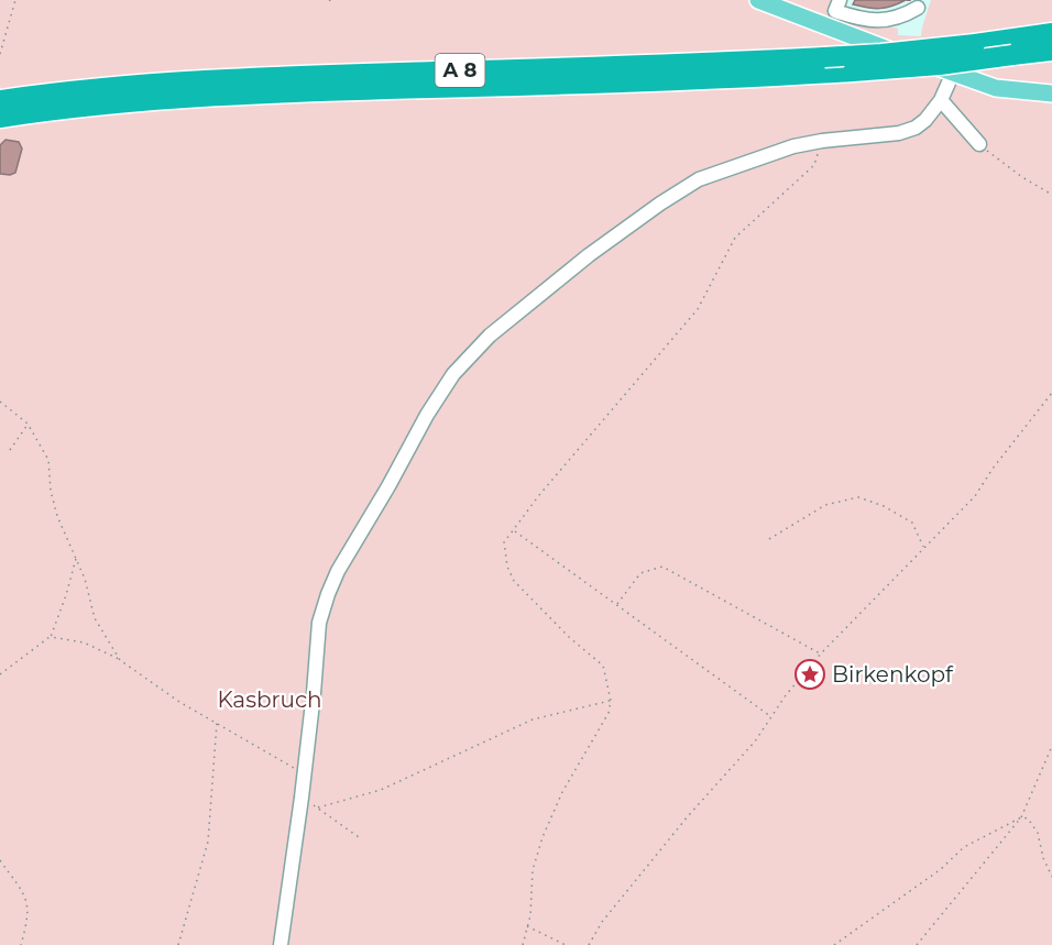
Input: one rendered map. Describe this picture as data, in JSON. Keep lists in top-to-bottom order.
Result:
{
  "streets": {
    "highway": ["A 8"]
  },
  "parks": ["Kasbruch"],
  "places": {
    "place": ["Birkenkopf"]
  }
}
